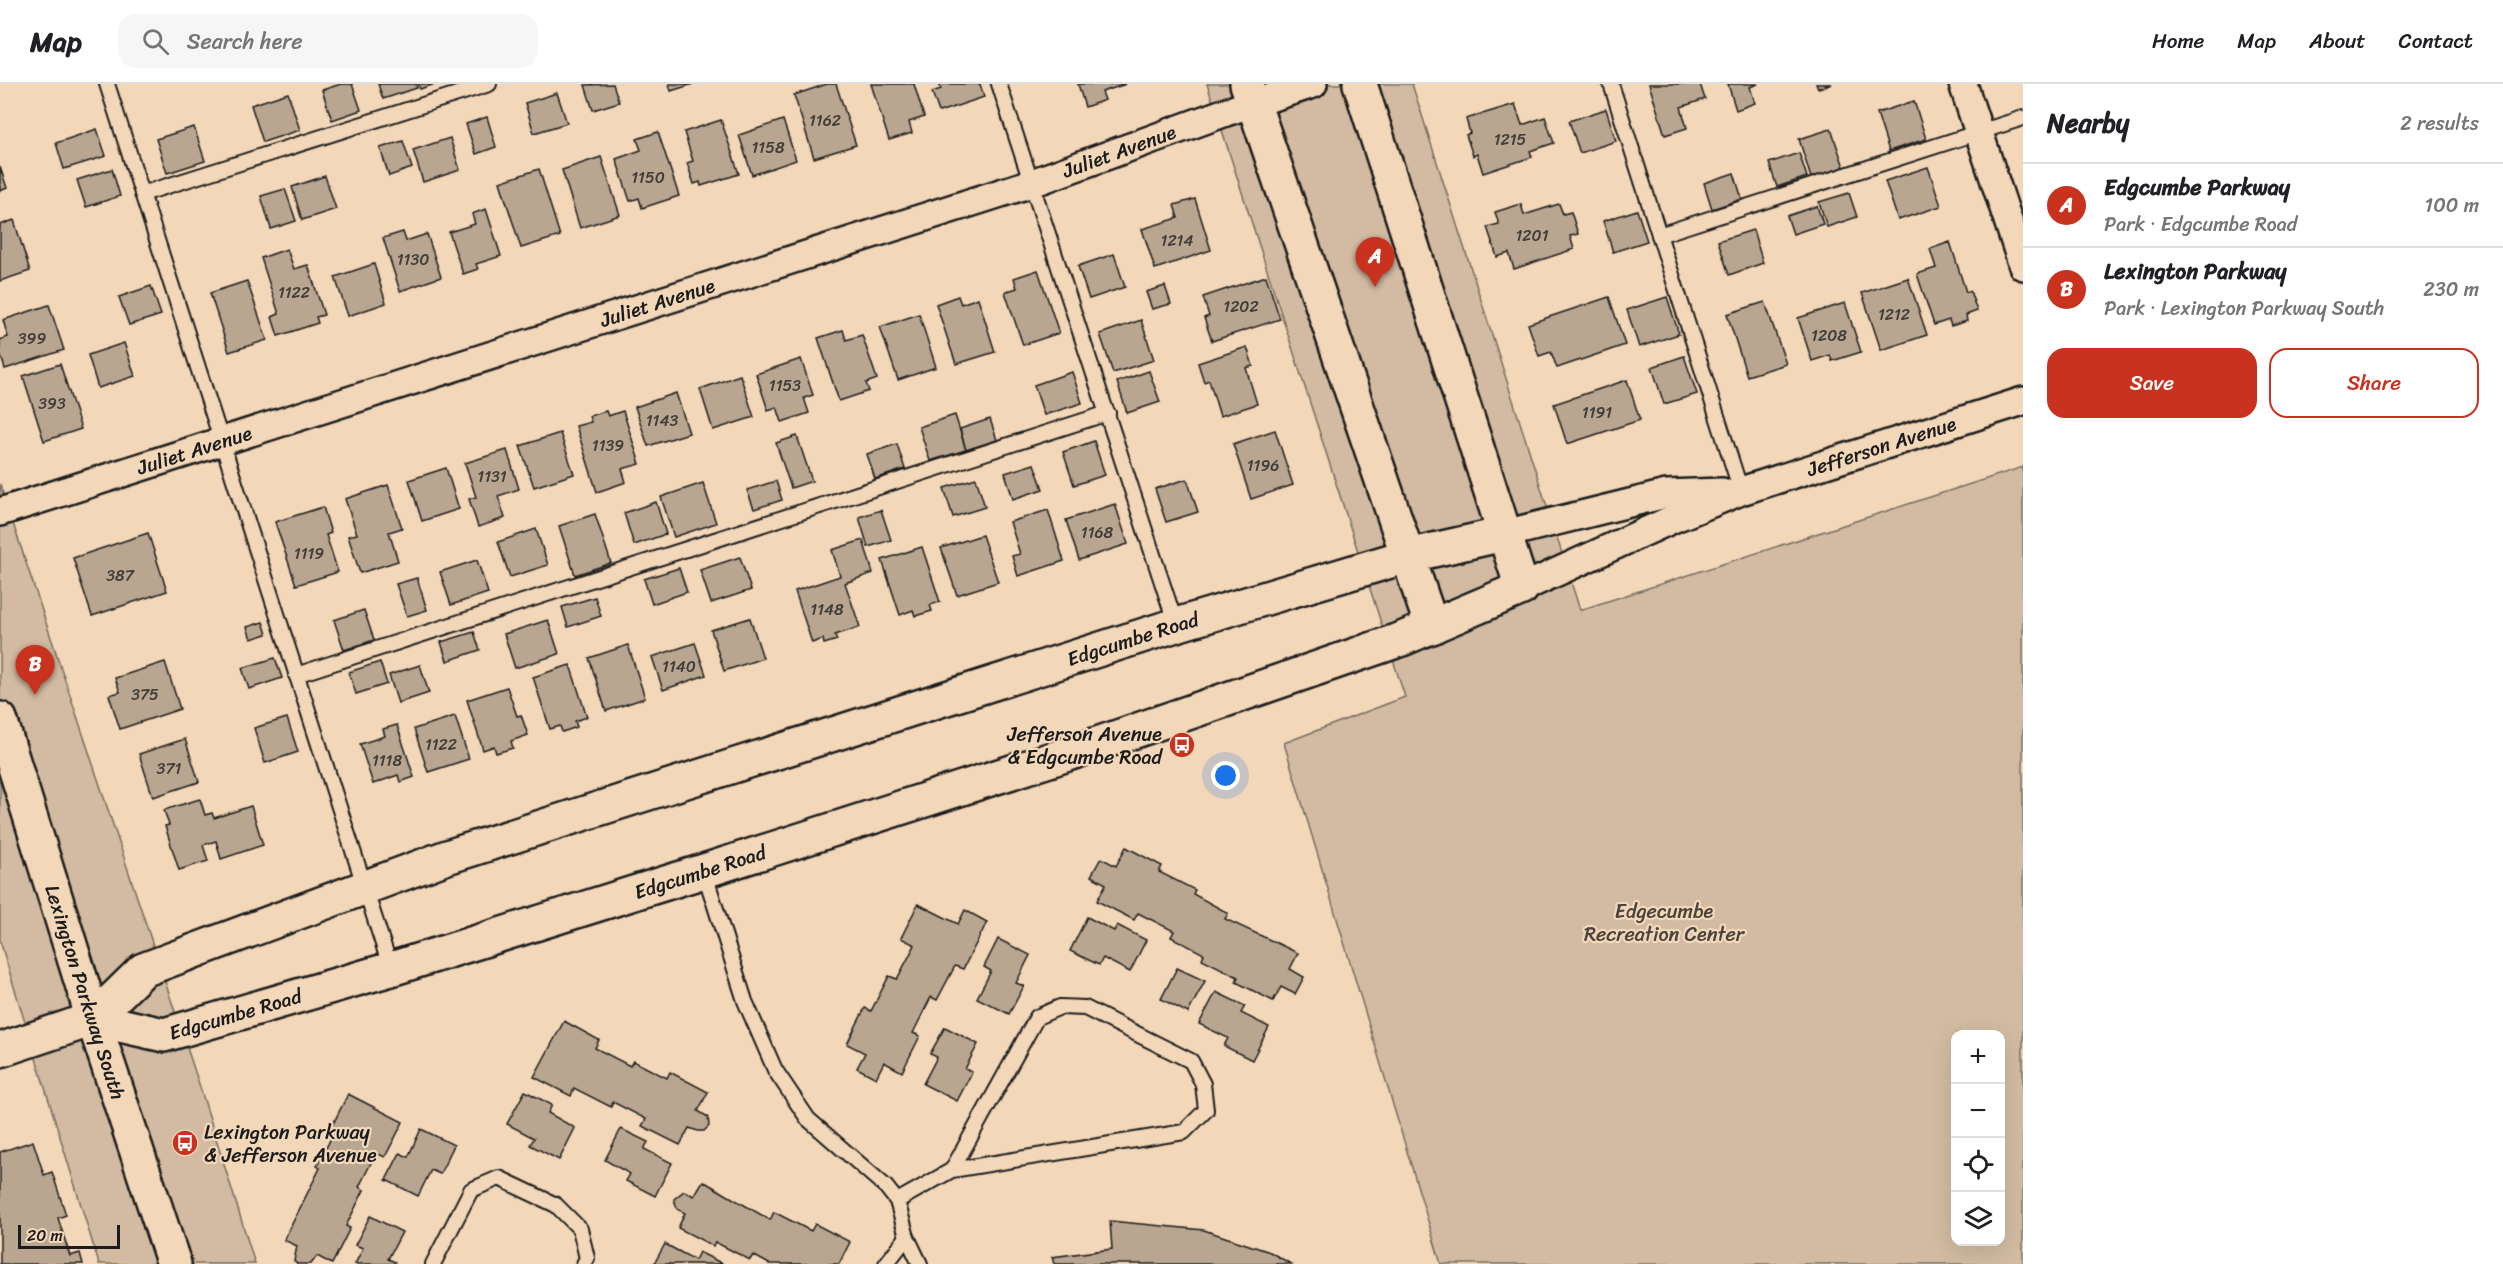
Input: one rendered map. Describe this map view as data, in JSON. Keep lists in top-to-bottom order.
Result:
{
  "streets": {
    "street": [
      "Juliet Avenue",
      "Jefferson Avenue",
      "Edgcumbe Road",
      "Lexington Parkway South"
    ]
  },
  "crossings": [
    ["Jefferson Avenue", "Edgcumbe Road"],
    ["Edgcumbe Road", "Lexington Parkway South"]
  ],
  "parks": ["Edgecumbe Recreation Center"],
  "places": {
    "bus stop": ["Jefferson Avenue & Edgcumbe Road", "Lexington Parkway & Jefferson Avenue"]
  },
  "house_numbers": [
    "1162",
    "1215",
    "1158",
    "1150",
    "1201",
    "1214",
    "1130",
    "1122",
    "1202",
    "1212",
    "1208",
    "399",
    "1153",
    "393",
    "1191",
    "1143",
    "1139",
    "1196",
    "1131",
    "1168",
    "1119",
    "387",
    "1148",
    "1140",
    "375",
    "1122",
    "1118",
    "371"
  ],
  "scale_bar": "20 m",
  "page": {
    "header": "Map",
    "search": "Search here",
    "nav": [
      "Home",
      "Map",
      "About",
      "Contact"
    ],
    "heading": ["Nearby", "2 results"],
    "list": [
      {
        "mark": "A",
        "name": "Edgcumbe Parkway",
        "note": "Park · Edgcumbe Road",
        "value": "100 m"
      },
      {
        "mark": "B",
        "name": "Lexington Parkway",
        "note": "Park · Lexington Parkway South",
        "value": "230 m"
      }
    ],
    "pins": ["A", "B"],
    "buttons": ["Save", "Share"],
    "map_buttons": ["+", "−"],
    "scale": "20 m"
  }
}
